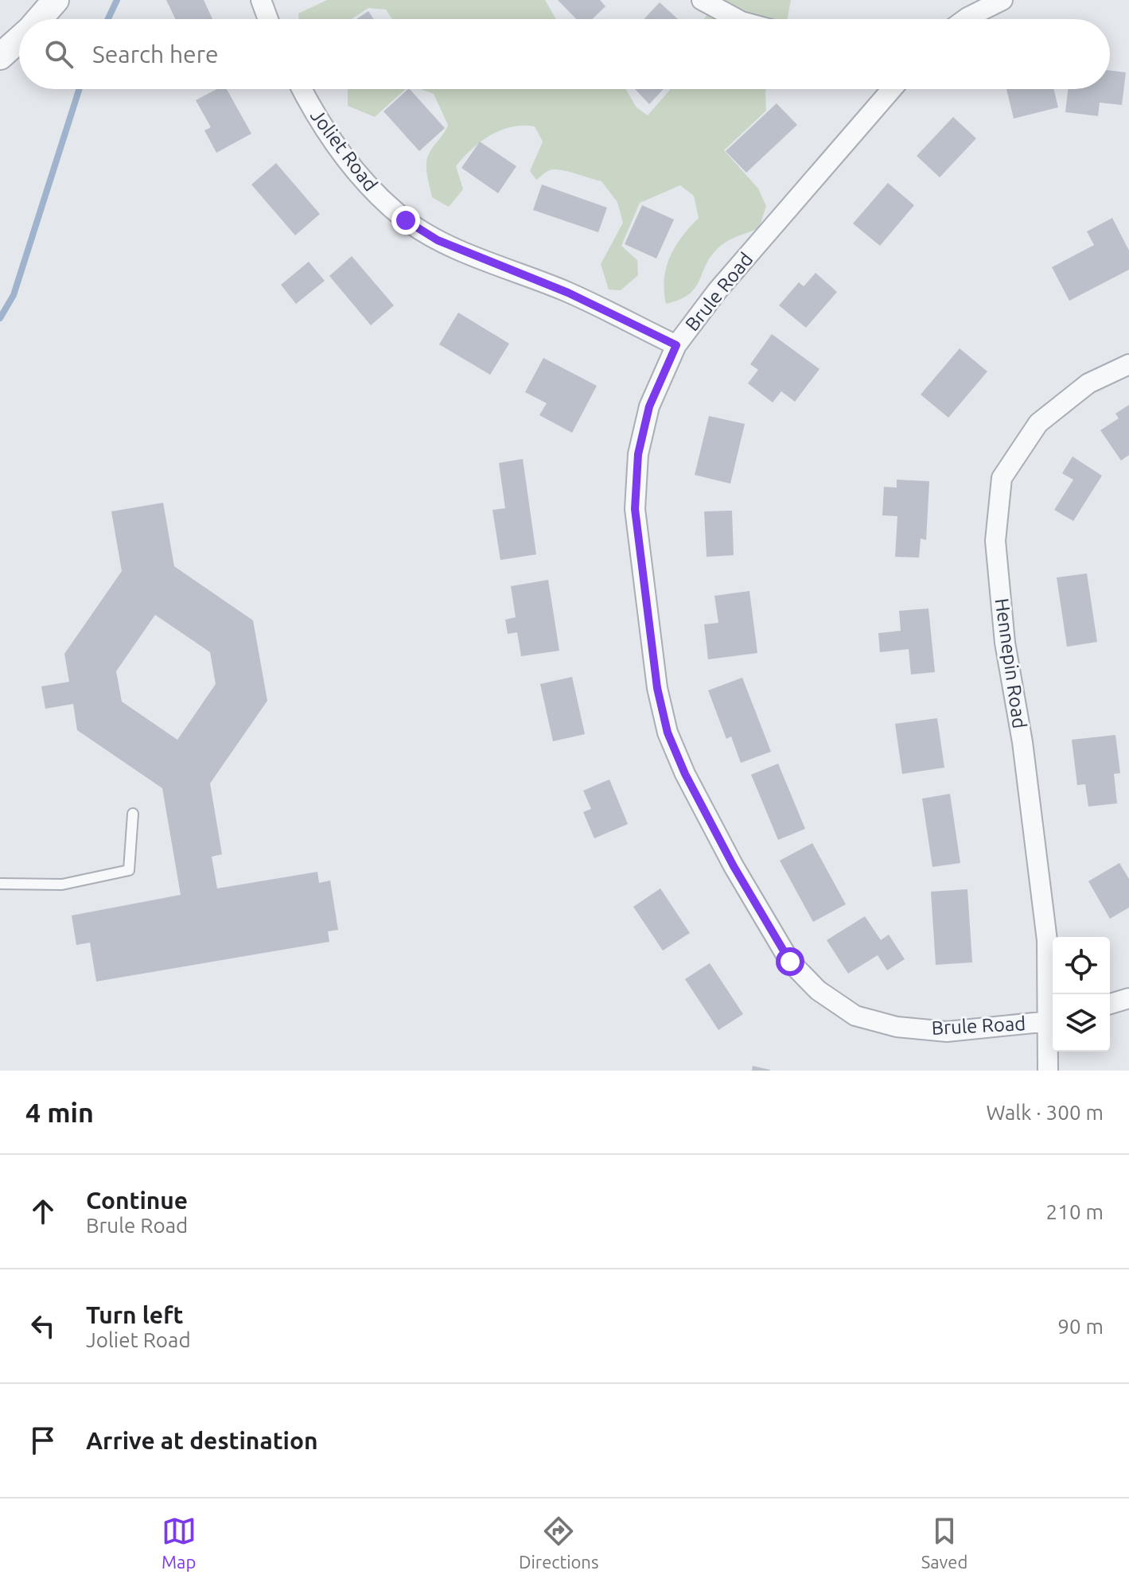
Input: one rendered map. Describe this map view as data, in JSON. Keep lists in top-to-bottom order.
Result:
{
  "streets": {
    "street": ["Joliet Road", "Brule Road", "Hennepin Road"]
  },
  "crossings": [
    ["Joliet Road", "Brule Road"]
  ],
  "page": {
    "search": "Search here",
    "heading": ["4 min", "Walk · 300 m"],
    "list": [
      ["Continue", "Brule Road", "210 m"],
      ["Turn left", "Joliet Road", "90 m"],
      "Arrive at destination"
    ],
    "nav": ["Map", "Directions", "Saved"]
  }
}
